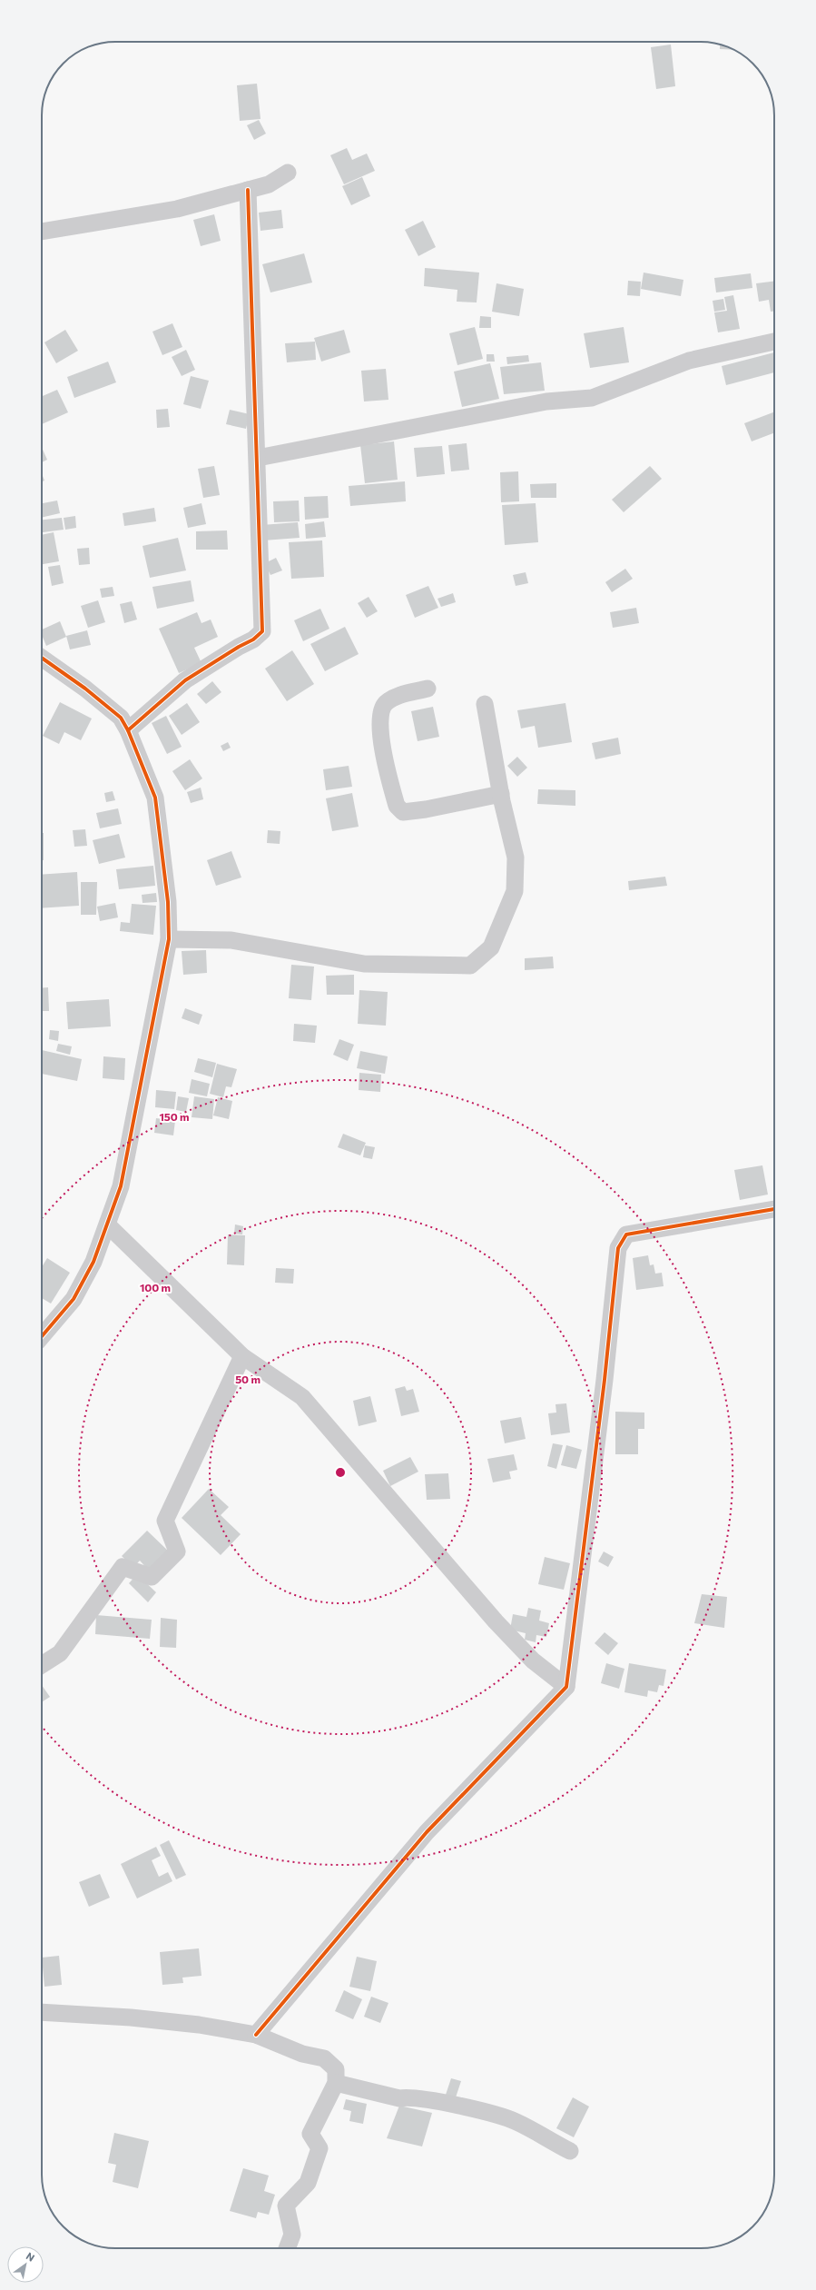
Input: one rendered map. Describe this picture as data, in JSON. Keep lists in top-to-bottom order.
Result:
{
  "north": "top right",
  "rings": ["150 m", "100 m", "50 m"]
}
